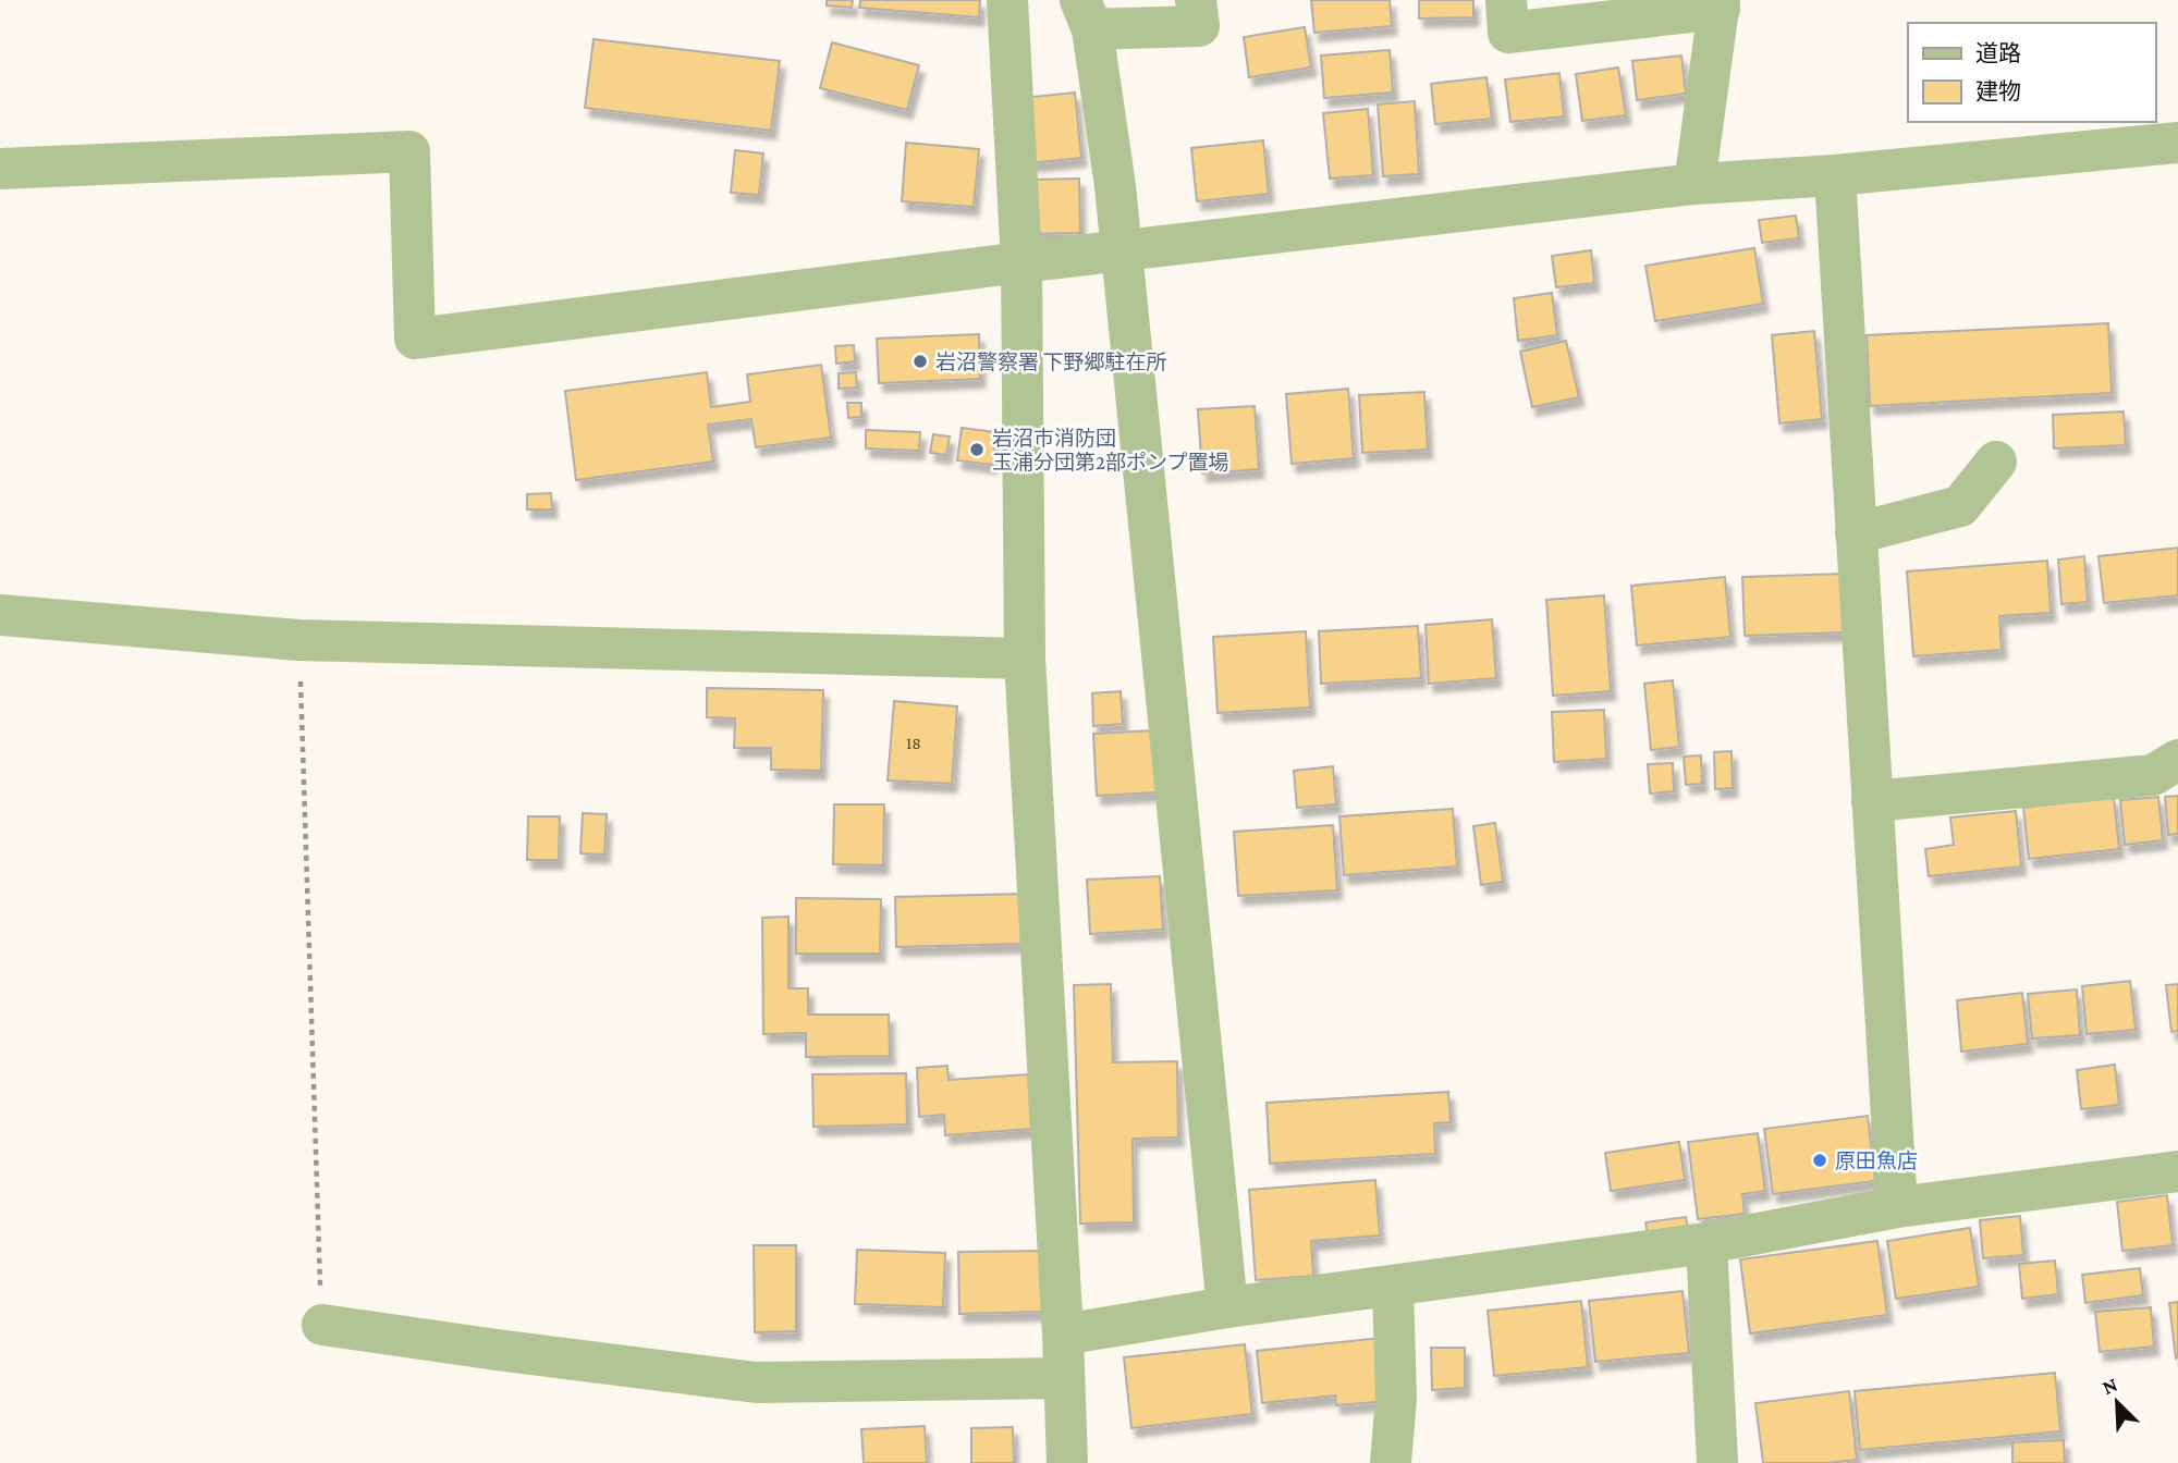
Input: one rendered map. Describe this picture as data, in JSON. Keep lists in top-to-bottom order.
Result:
{
  "places": ["岩沼警察署 下野郷駐在所", "岩沼市消防団 玉浦分団第2部ポンプ置場", "原田魚店"],
  "house_numbers": ["18"],
  "legend": ["道路", "建物"],
  "north": "top left"
}
